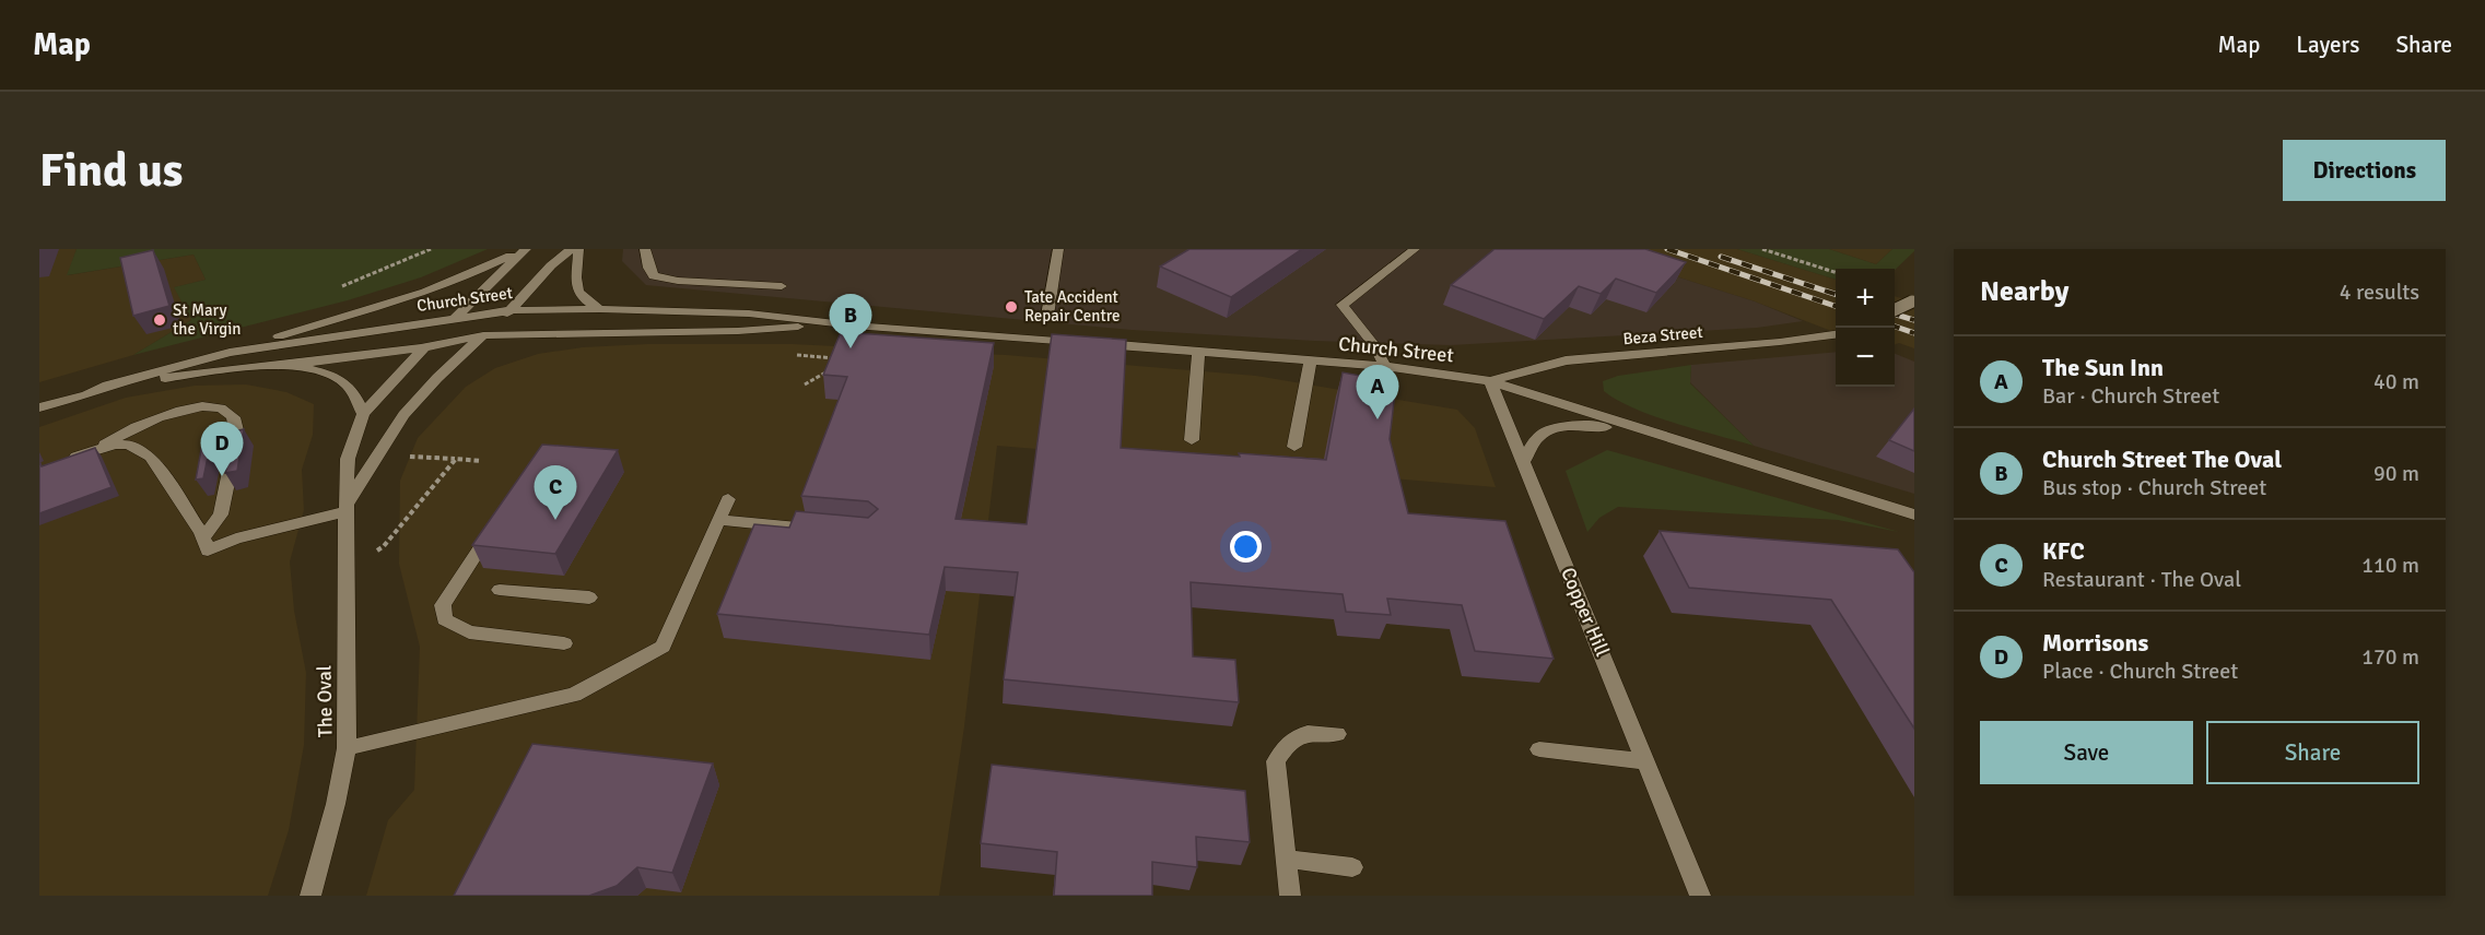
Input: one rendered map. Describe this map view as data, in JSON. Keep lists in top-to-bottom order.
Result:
{
  "streets": {
    "street": [
      "Church Street",
      "Beza Street",
      "Copper Hill",
      "The Oval"
    ]
  },
  "crossings": [
    ["Church Street", "Beza Street"],
    ["Church Street", "Copper Hill"],
    ["Church Street", "The Oval"],
    ["Beza Street", "Copper Hill"]
  ],
  "places": ["Tate Accident Repair Centre", "St Mary the Virgin"],
  "page": {
    "header": "Map",
    "nav": ["Map", "Layers", "Share"],
    "buttons": [
      "Directions",
      ["Save", "Share"]
    ],
    "title": "Find us",
    "heading": ["Nearby", "4 results"],
    "map_buttons": ["+", "−"],
    "pins": [
      "B",
      "A",
      "D",
      "C"
    ],
    "list": [
      {
        "mark": "A",
        "name": "The Sun Inn",
        "note": "Bar · Church Street",
        "value": "40 m"
      },
      {
        "mark": "B",
        "name": "Church Street The Oval",
        "note": "Bus stop · Church Street",
        "value": "90 m"
      },
      {
        "mark": "C",
        "name": "KFC",
        "note": "Restaurant · The Oval",
        "value": "110 m"
      },
      {
        "mark": "D",
        "name": "Morrisons",
        "note": "Place · Church Street",
        "value": "170 m"
      }
    ]
  }
}
